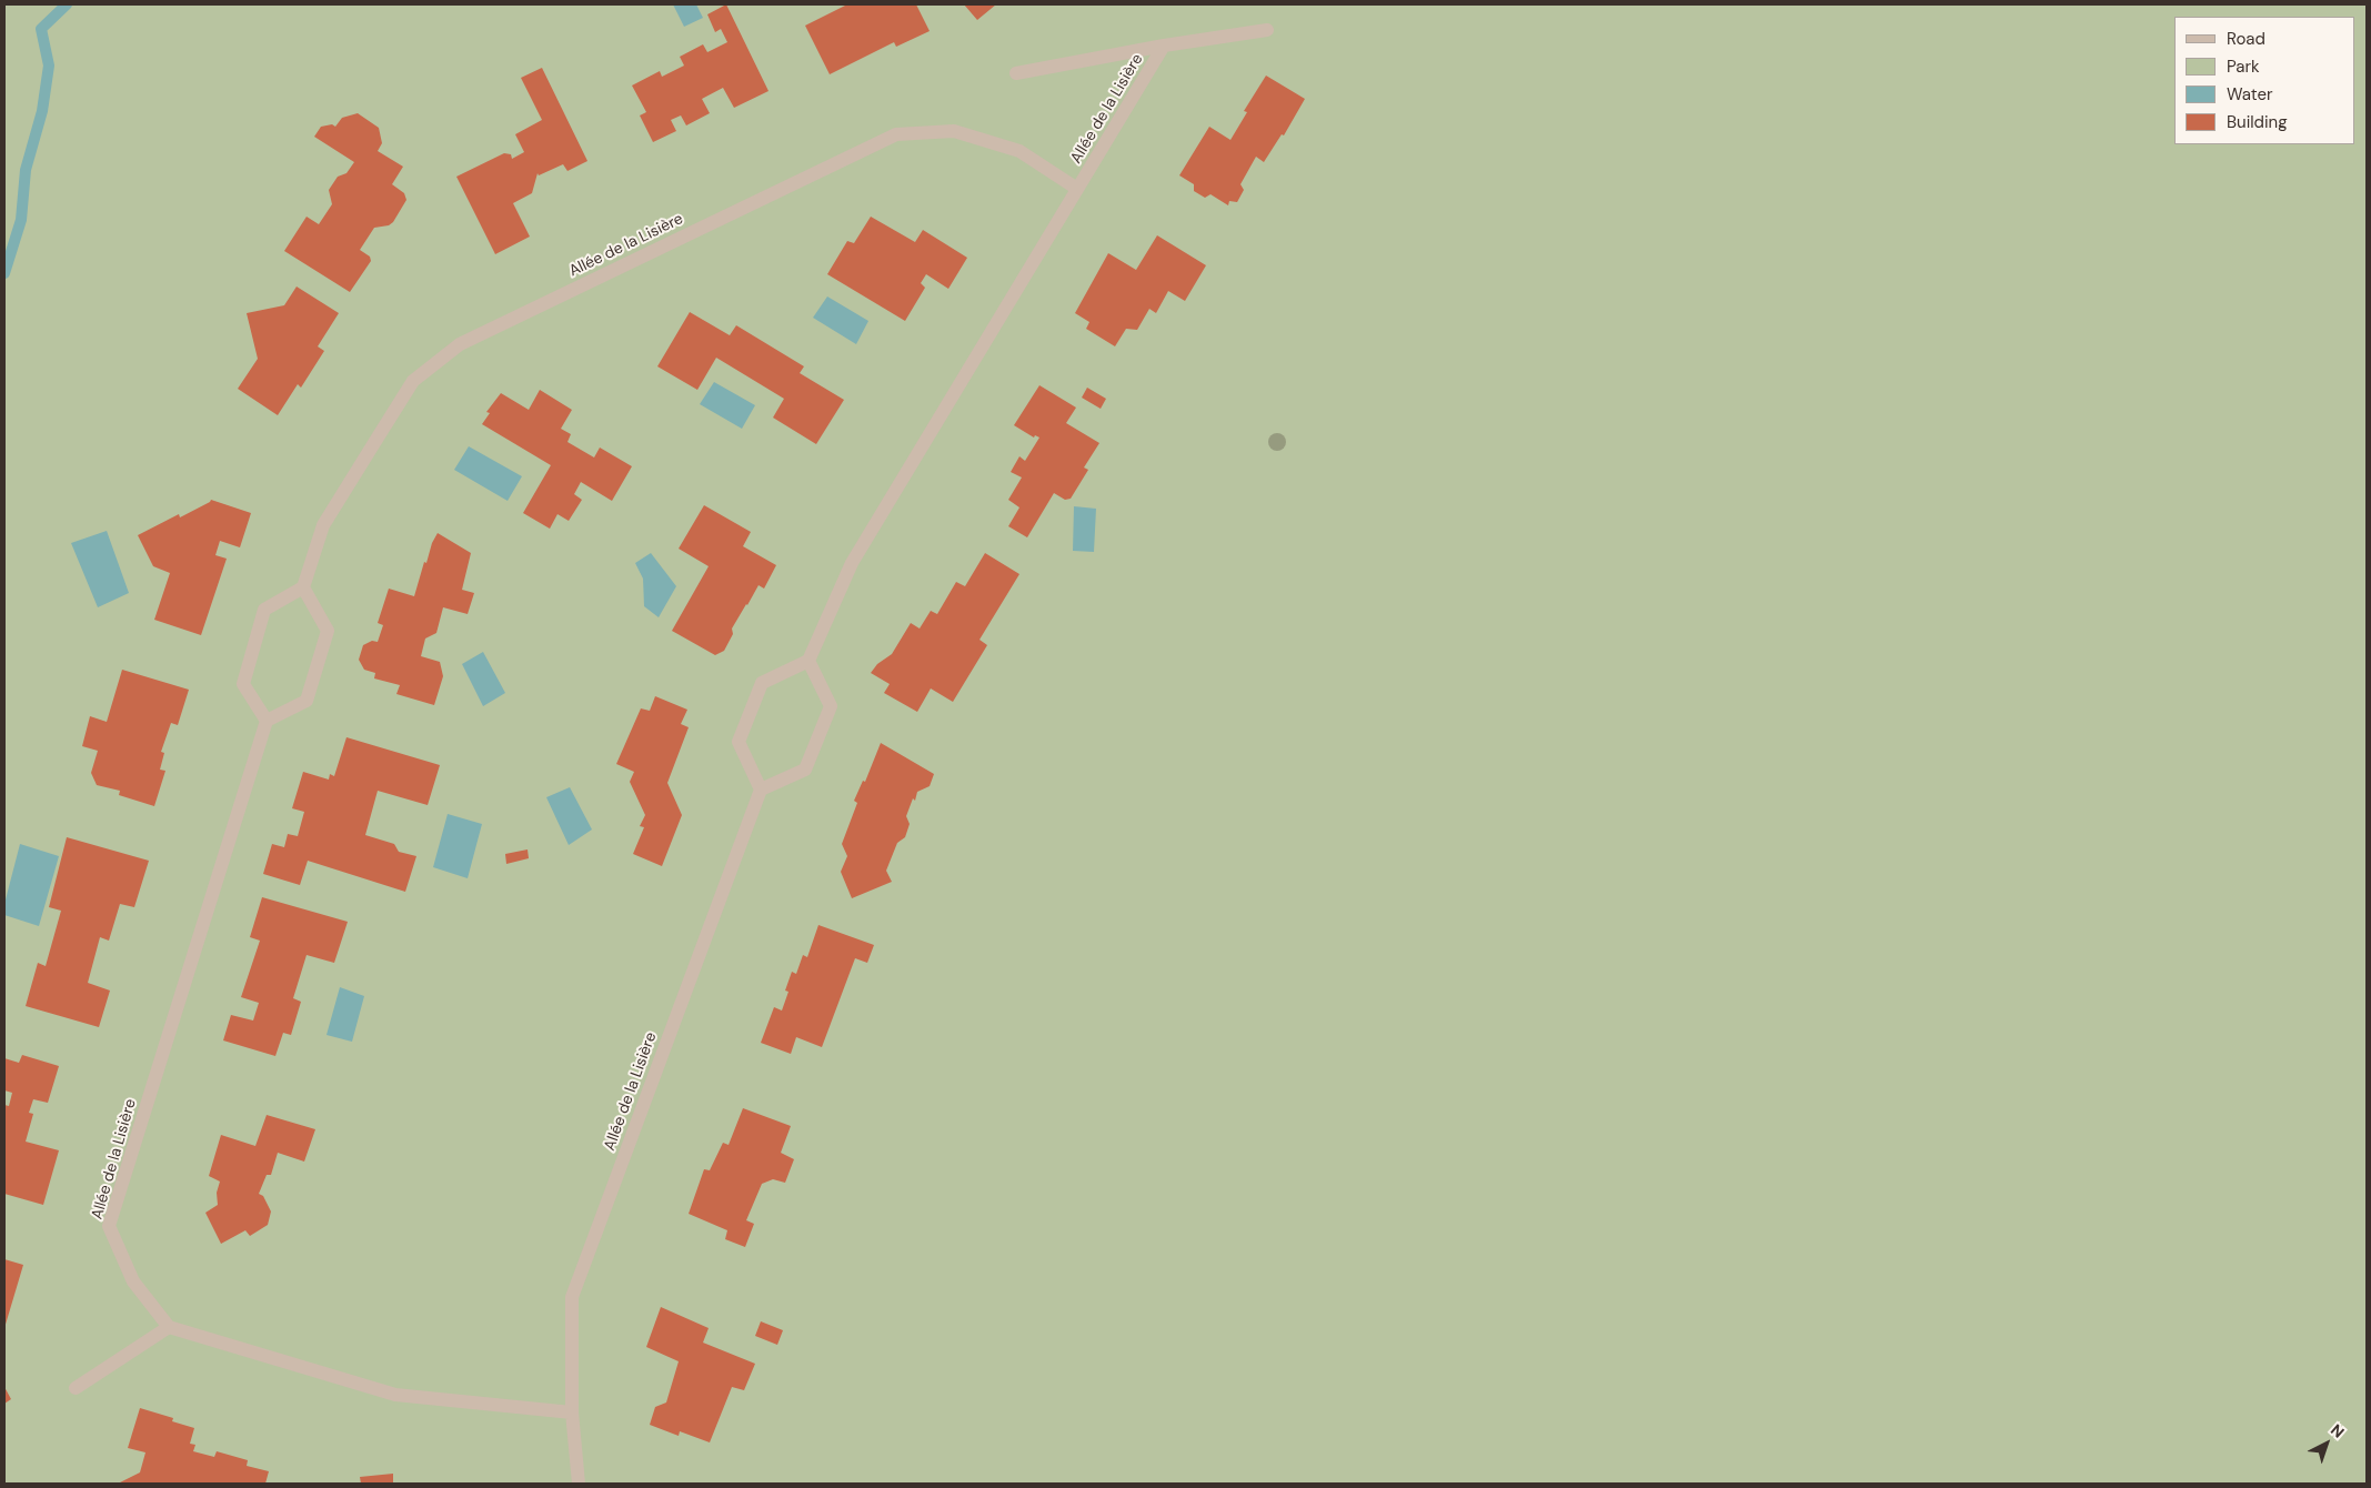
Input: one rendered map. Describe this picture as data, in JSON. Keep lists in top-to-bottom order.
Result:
{
  "streets": {
    "street": ["Allée de la Lisière"]
  },
  "legend": [
    "Road",
    "Park",
    "Water",
    "Building"
  ],
  "north": "top right"
}
